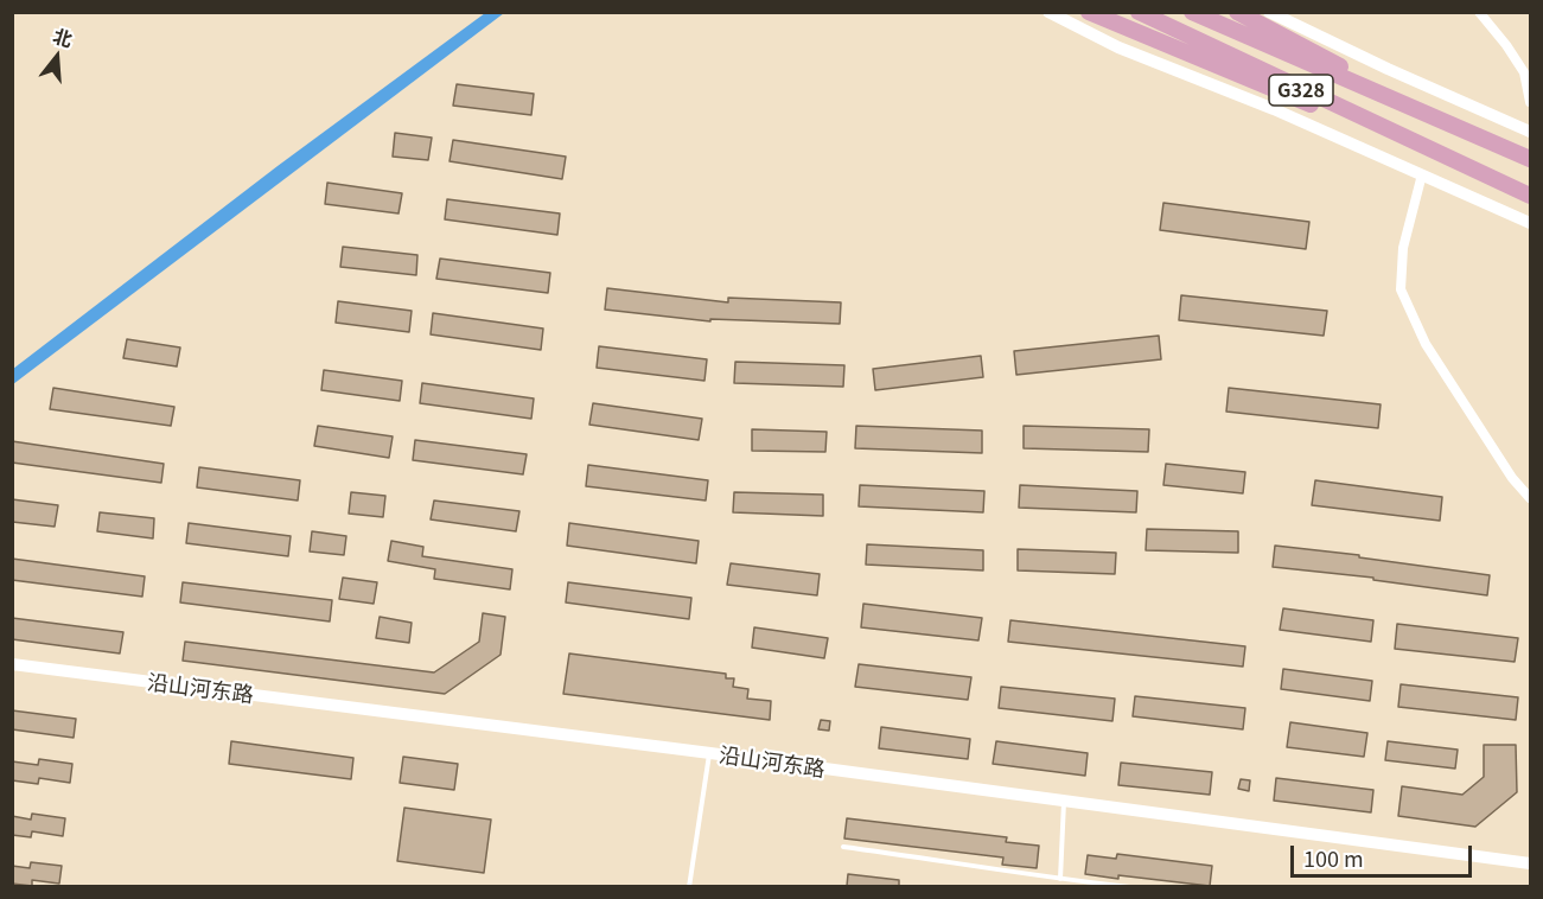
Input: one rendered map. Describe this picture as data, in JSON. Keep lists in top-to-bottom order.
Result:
{
  "streets": {
    "highway": ["G328"],
    "street": ["沿山河东路"]
  },
  "scale_bar": "100 m",
  "north": "top"
}
